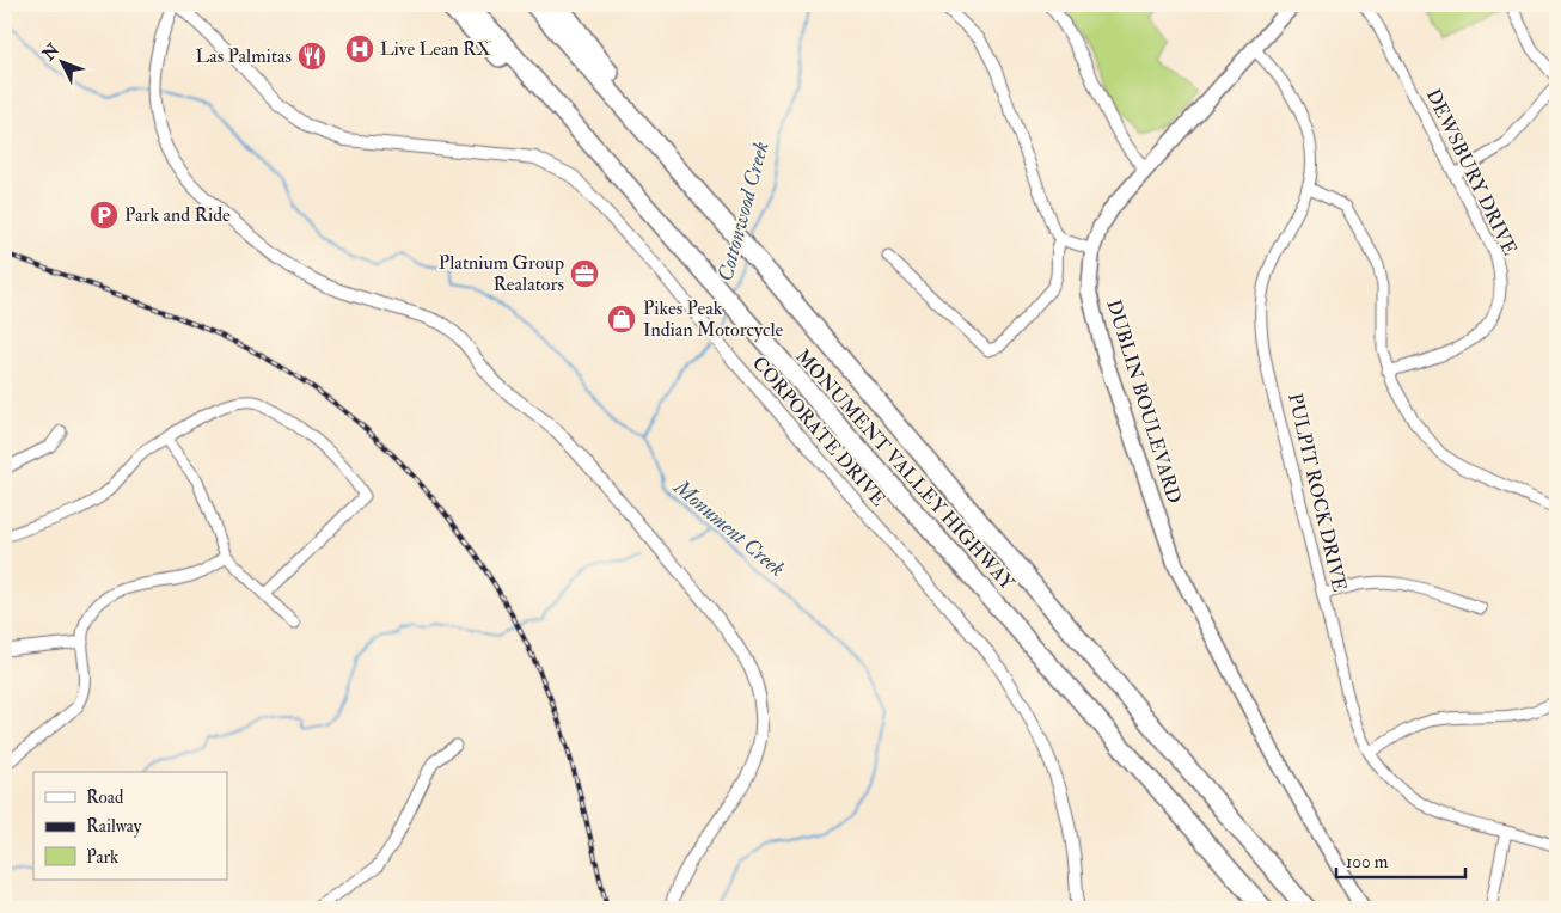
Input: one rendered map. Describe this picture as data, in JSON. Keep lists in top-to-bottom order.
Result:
{
  "streets": {
    "highway": ["MONUMENT VALLEY HIGHWAY"],
    "main road": ["DUBLIN BOULEVARD"],
    "street": ["DEWSBURY DRIVE", "CORPORATE DRIVE", "PULPIT ROCK DRIVE"]
  },
  "crossings": [
    ["DUBLIN BOULEVARD", "PULPIT ROCK DRIVE"]
  ],
  "water": ["Cottonwood Creek", "Monument Creek"],
  "places": {
    "hospital": ["Live Lean RX"],
    "restaurant": ["Las Palmitas"],
    "parking": ["Park and Ride"],
    "office": ["Platnium Group Realators"],
    "shop": ["Pikes Peak Indian Motorcycle"]
  },
  "legend": ["Road", "Railway", "Park"],
  "scale_bar": "100 m",
  "north": "top left"
}
